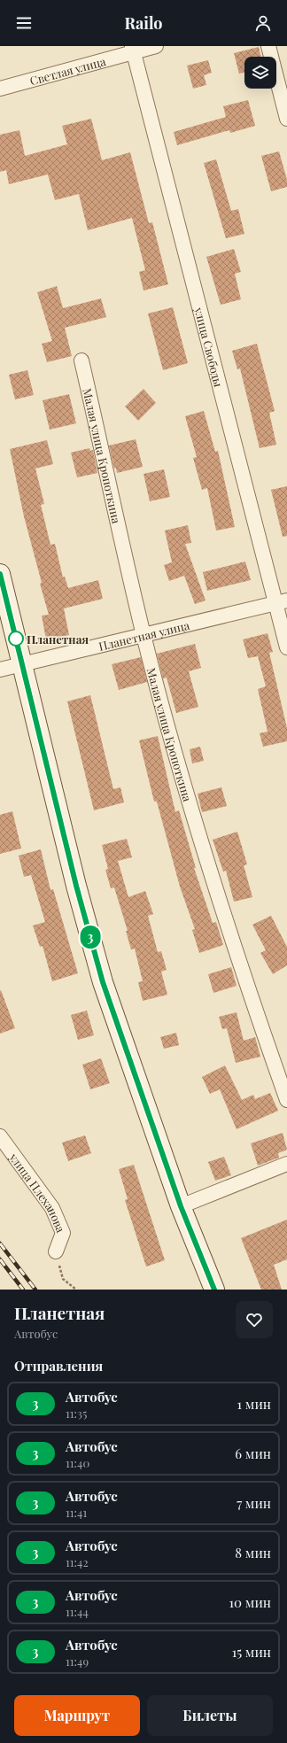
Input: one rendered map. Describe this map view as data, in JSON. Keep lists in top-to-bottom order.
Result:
{
  "streets": {
    "street": [
      "Светлая улица",
      "улица Свободы",
      "Малая улица Кропоткина",
      "Планетная улица",
      "улица Плеханова"
    ]
  },
  "crossings": [
    ["Светлая улица", "улица Свободы"],
    ["улица Свободы", "Планетная улица"],
    ["Малая улица Кропоткина", "Планетная улица"]
  ],
  "places": ["Планетная"],
  "lines": ["bus line 3"],
  "page": {
    "header": "Railo",
    "on_map": "3",
    "heading": [
      ["Планетная", "Автобус"],
      "Отправления"
    ],
    "list": [
      {
        "mark": "3",
        "name": "Автобус",
        "note": "11:35",
        "value": "1 мин"
      },
      {
        "mark": "3",
        "name": "Автобус",
        "note": "11:40",
        "value": "6 мин"
      },
      {
        "mark": "3",
        "name": "Автобус",
        "note": "11:41",
        "value": "7 мин"
      },
      {
        "mark": "3",
        "name": "Автобус",
        "note": "11:42",
        "value": "8 мин"
      },
      {
        "mark": "3",
        "name": "Автобус",
        "note": "11:44",
        "value": "10 мин"
      },
      {
        "mark": "3",
        "name": "Автобус",
        "note": "11:49",
        "value": "15 мин"
      }
    ],
    "buttons": ["Маршрут", "Билеты"]
  }
}
